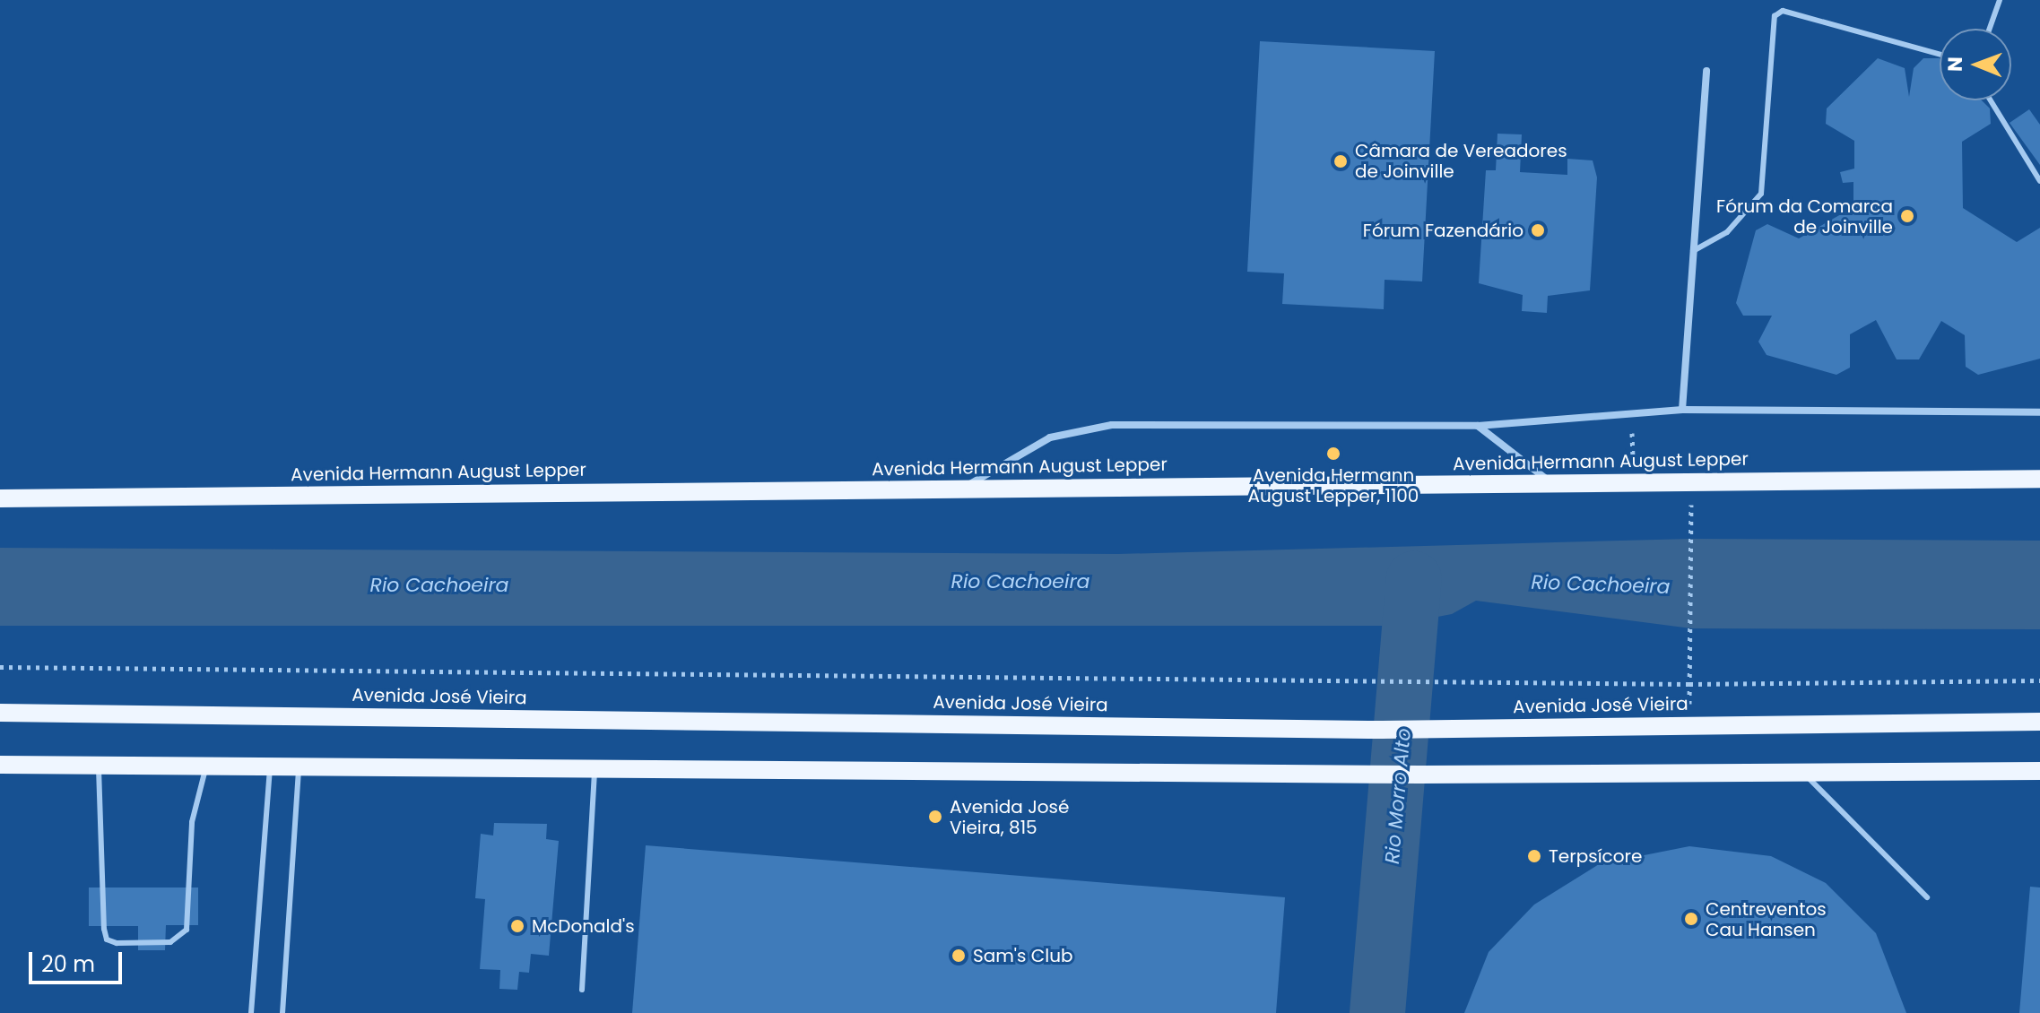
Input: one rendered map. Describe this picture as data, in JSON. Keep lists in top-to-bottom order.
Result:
{
  "streets": {
    "main road": ["Avenida Hermann August Lepper", "Avenida José Vieira"]
  },
  "water": ["Rio Cachoeira", "Rio Morro Alto"],
  "places": [
    "Câmara de Vereadores de Joinville",
    "Fórum da Comarca de Joinville",
    "Fórum Fazendário",
    "Avenida Hermann August Lepper, 1100",
    "Avenida José Vieira, 815",
    "Terpsícore",
    "Centreventos Cau Hansen",
    "McDonald's",
    "Sam's Club"
  ],
  "scale_bar": "20 m",
  "north": "left"
}
